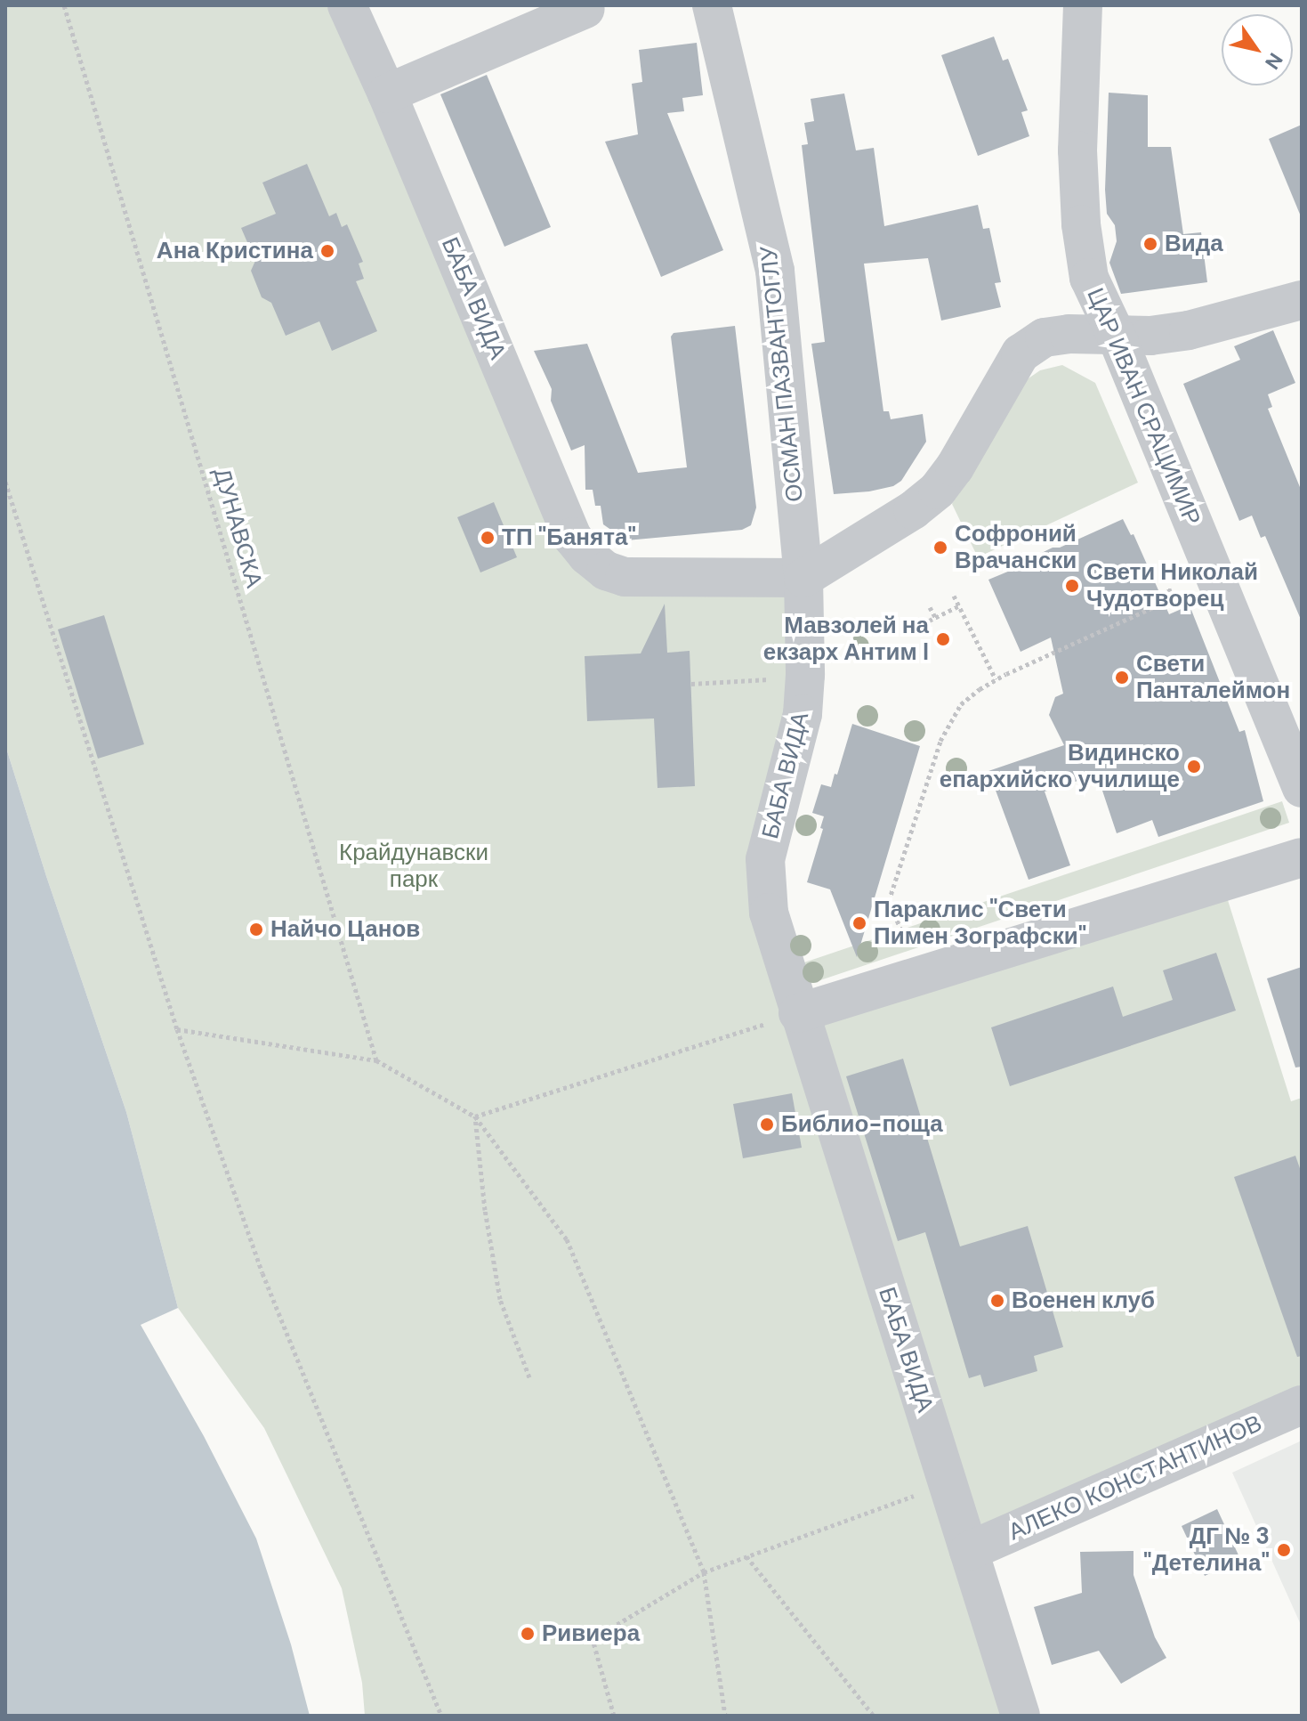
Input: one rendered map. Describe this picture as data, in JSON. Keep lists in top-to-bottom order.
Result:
{
  "streets": {
    "street": [
      "БАБА ВИДА",
      "ОСМАН ПАЗВАНТОГЛУ",
      "ЦАР ИВАН СРАЦИМИР",
      "АЛЕКО КОНСТАНТИНОВ"
    ],
    "path": ["ДУНАВСКА"]
  },
  "crossings": [
    ["БАБА ВИДА", "ОСМАН ПАЗВАНТОГЛУ"],
    ["БАБА ВИДА", "АЛЕКО КОНСТАНТИНОВ"]
  ],
  "parks": ["Крайдунавски парк"],
  "places": [
    "Вида",
    "Ана Кристина",
    "ТП \"Банята\"",
    "Софроний Врачански",
    "Свети Николай Чудотворец",
    "Мавзолей на екзарх Антим I",
    "Свети Панталеймон",
    "Видинско епархийско училище",
    "Параклис \"Свети Пимен Зографски\"",
    "Найчо Цанов",
    "Библио-поща",
    "Военен клуб",
    "ДГ № 3 \"Детелина\"",
    "Ривиера"
  ],
  "north": "bottom right"
}
